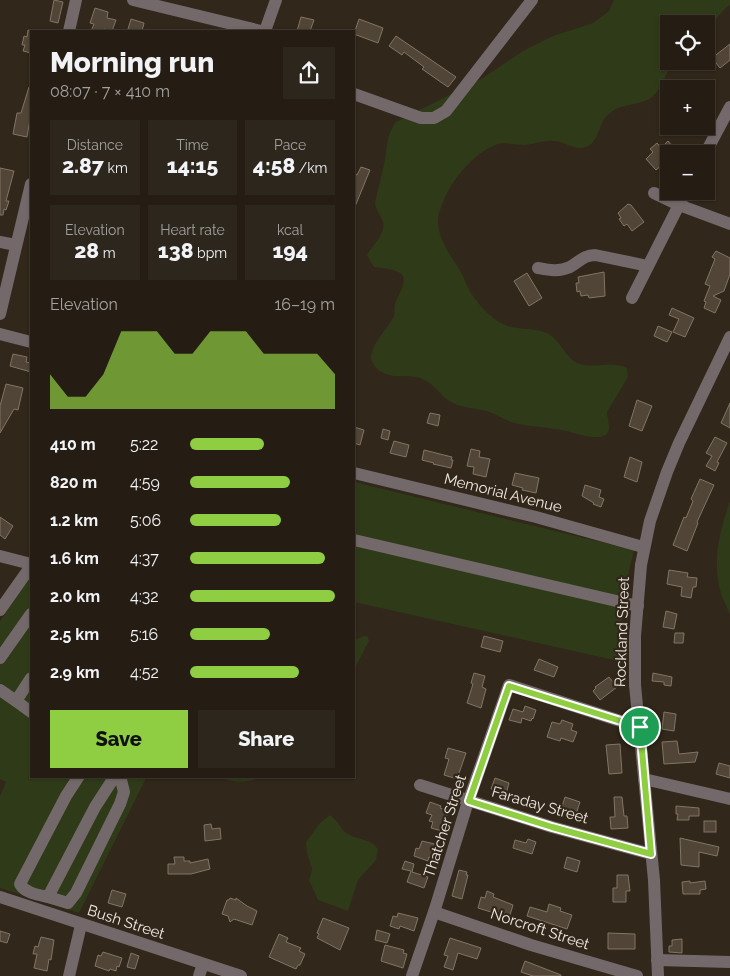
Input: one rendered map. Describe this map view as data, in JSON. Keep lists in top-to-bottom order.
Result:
{
  "streets": {
    "street": [
      "Memorial Avenue",
      "Rockland Street",
      "Faraday Street",
      "Thatcher Street",
      "Bush Street",
      "Norcroft Street"
    ]
  },
  "crossings": [
    ["Memorial Avenue", "Rockland Street"],
    ["Rockland Street", "Faraday Street"],
    ["Rockland Street", "Thatcher Street"],
    ["Faraday Street", "Thatcher Street"],
    ["Thatcher Street", "Norcroft Street"]
  ],
  "page": {
    "map_buttons": ["+", "−"],
    "heading": ["Morning run", "08:07 · 7 × 410 m"],
    "stats": [
      ["Distance", "2.87 km"],
      ["Time", "14:15"],
      ["Pace", "4:58 /km"],
      ["Elevation", "28 m"],
      ["Heart rate", "138 bpm"],
      ["kcal", "194"]
    ],
    "chart": ["Elevation", "16–19 m"],
    "list": [
      {
        "name": "410 m",
        "note": "5:22"
      },
      {
        "name": "820 m",
        "note": "4:59"
      },
      {
        "name": "1.2 km",
        "note": "5:06"
      },
      {
        "name": "1.6 km",
        "note": "4:37"
      },
      {
        "name": "2.0 km",
        "note": "4:32"
      },
      {
        "name": "2.5 km",
        "note": "5:16"
      },
      {
        "name": "2.9 km",
        "note": "4:52"
      }
    ],
    "buttons": ["Save", "Share"]
  }
}
